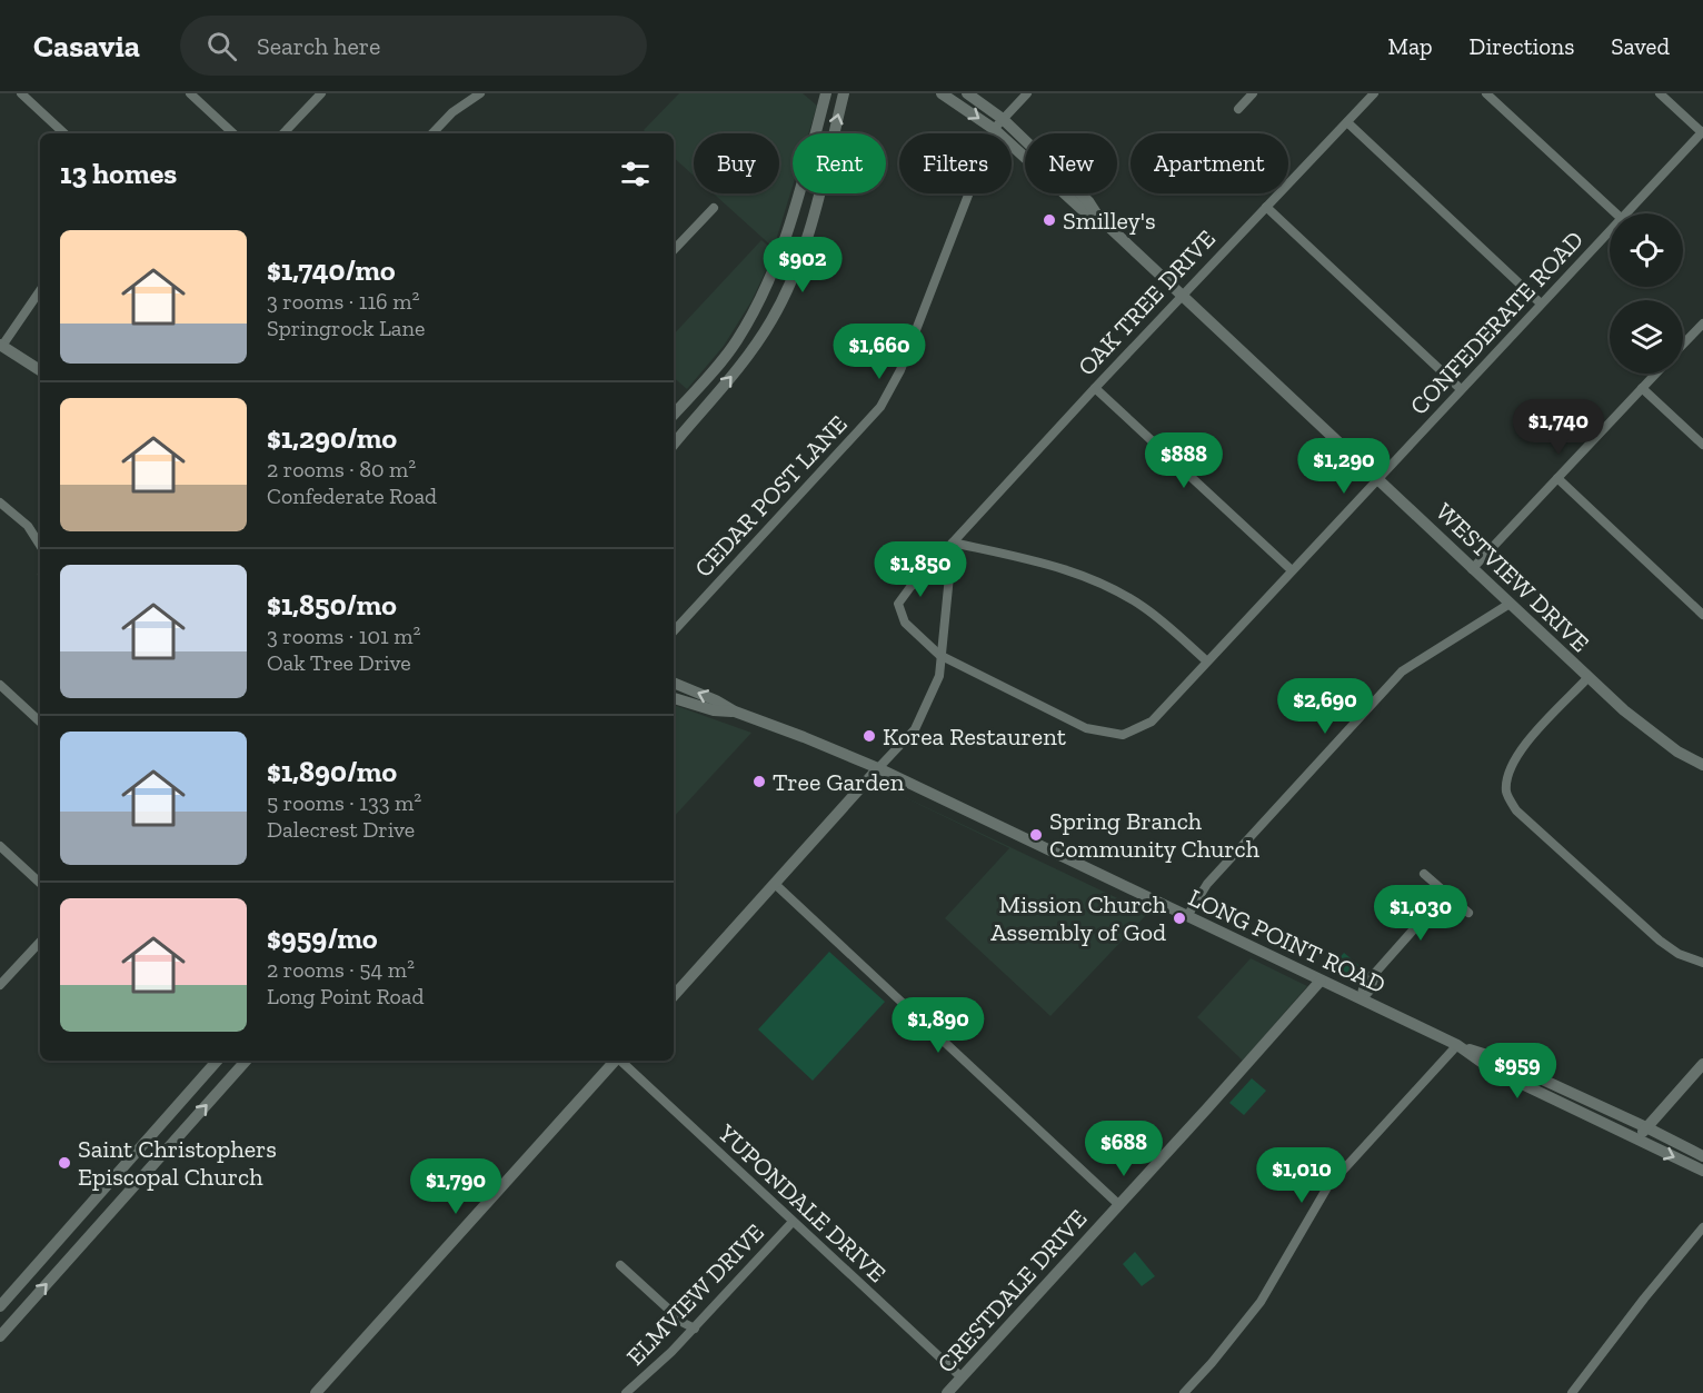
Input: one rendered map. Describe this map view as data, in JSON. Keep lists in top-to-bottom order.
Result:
{
  "streets": {
    "main road": ["WESTVIEW DRIVE", "LONG POINT ROAD", "CRESTDALE DRIVE"],
    "street": [
      "OAK TREE DRIVE",
      "CONFEDERATE ROAD",
      "CEDAR POST LANE",
      "YUPONDALE DRIVE",
      "ELMVIEW DRIVE"
    ]
  },
  "crossings": [
    ["OAK TREE DRIVE", "CONFEDERATE ROAD"],
    ["OAK TREE DRIVE", "WESTVIEW DRIVE"],
    ["CONFEDERATE ROAD", "WESTVIEW DRIVE"],
    ["CEDAR POST LANE", "WESTVIEW DRIVE"],
    ["LONG POINT ROAD", "CRESTDALE DRIVE"],
    ["YUPONDALE DRIVE", "CRESTDALE DRIVE"],
    ["YUPONDALE DRIVE", "ELMVIEW DRIVE"]
  ],
  "places": [
    "Smilley's",
    "Korea Restaurent",
    "Tree Garden",
    "Spring Branch Community Church",
    "Mission Church Assembly of God",
    "Saint Christophers Episcopal Church"
  ],
  "page": {
    "header": "Casavia",
    "search": "Search here",
    "nav": ["Map", "Directions", "Saved"],
    "chip": [
      "Buy",
      "Rent",
      "Filters",
      "New",
      "Apartment"
    ],
    "heading": "13 homes",
    "list": [
      {
        "name": "$1,740/mo",
        "note": "3 rooms · 116 m² · Springrock Lane"
      },
      {
        "name": "$1,290/mo",
        "note": "2 rooms · 80 m² · Confederate Road"
      },
      {
        "name": "$1,850/mo",
        "note": "3 rooms · 101 m² · Oak Tree Drive"
      },
      {
        "name": "$1,890/mo",
        "note": "5 rooms · 133 m² · Dalecrest Drive"
      },
      {
        "name": "$959/mo",
        "note": "2 rooms · 54 m² · Long Point Road"
      }
    ],
    "price": [
      "$902",
      "$1,660",
      "$1,740",
      "$888",
      "$1,290",
      "$1,850",
      "$2,690",
      "$1,030",
      "$1,890",
      "$959",
      "$688",
      "$1,010",
      "$1,790"
    ]
  }
}
